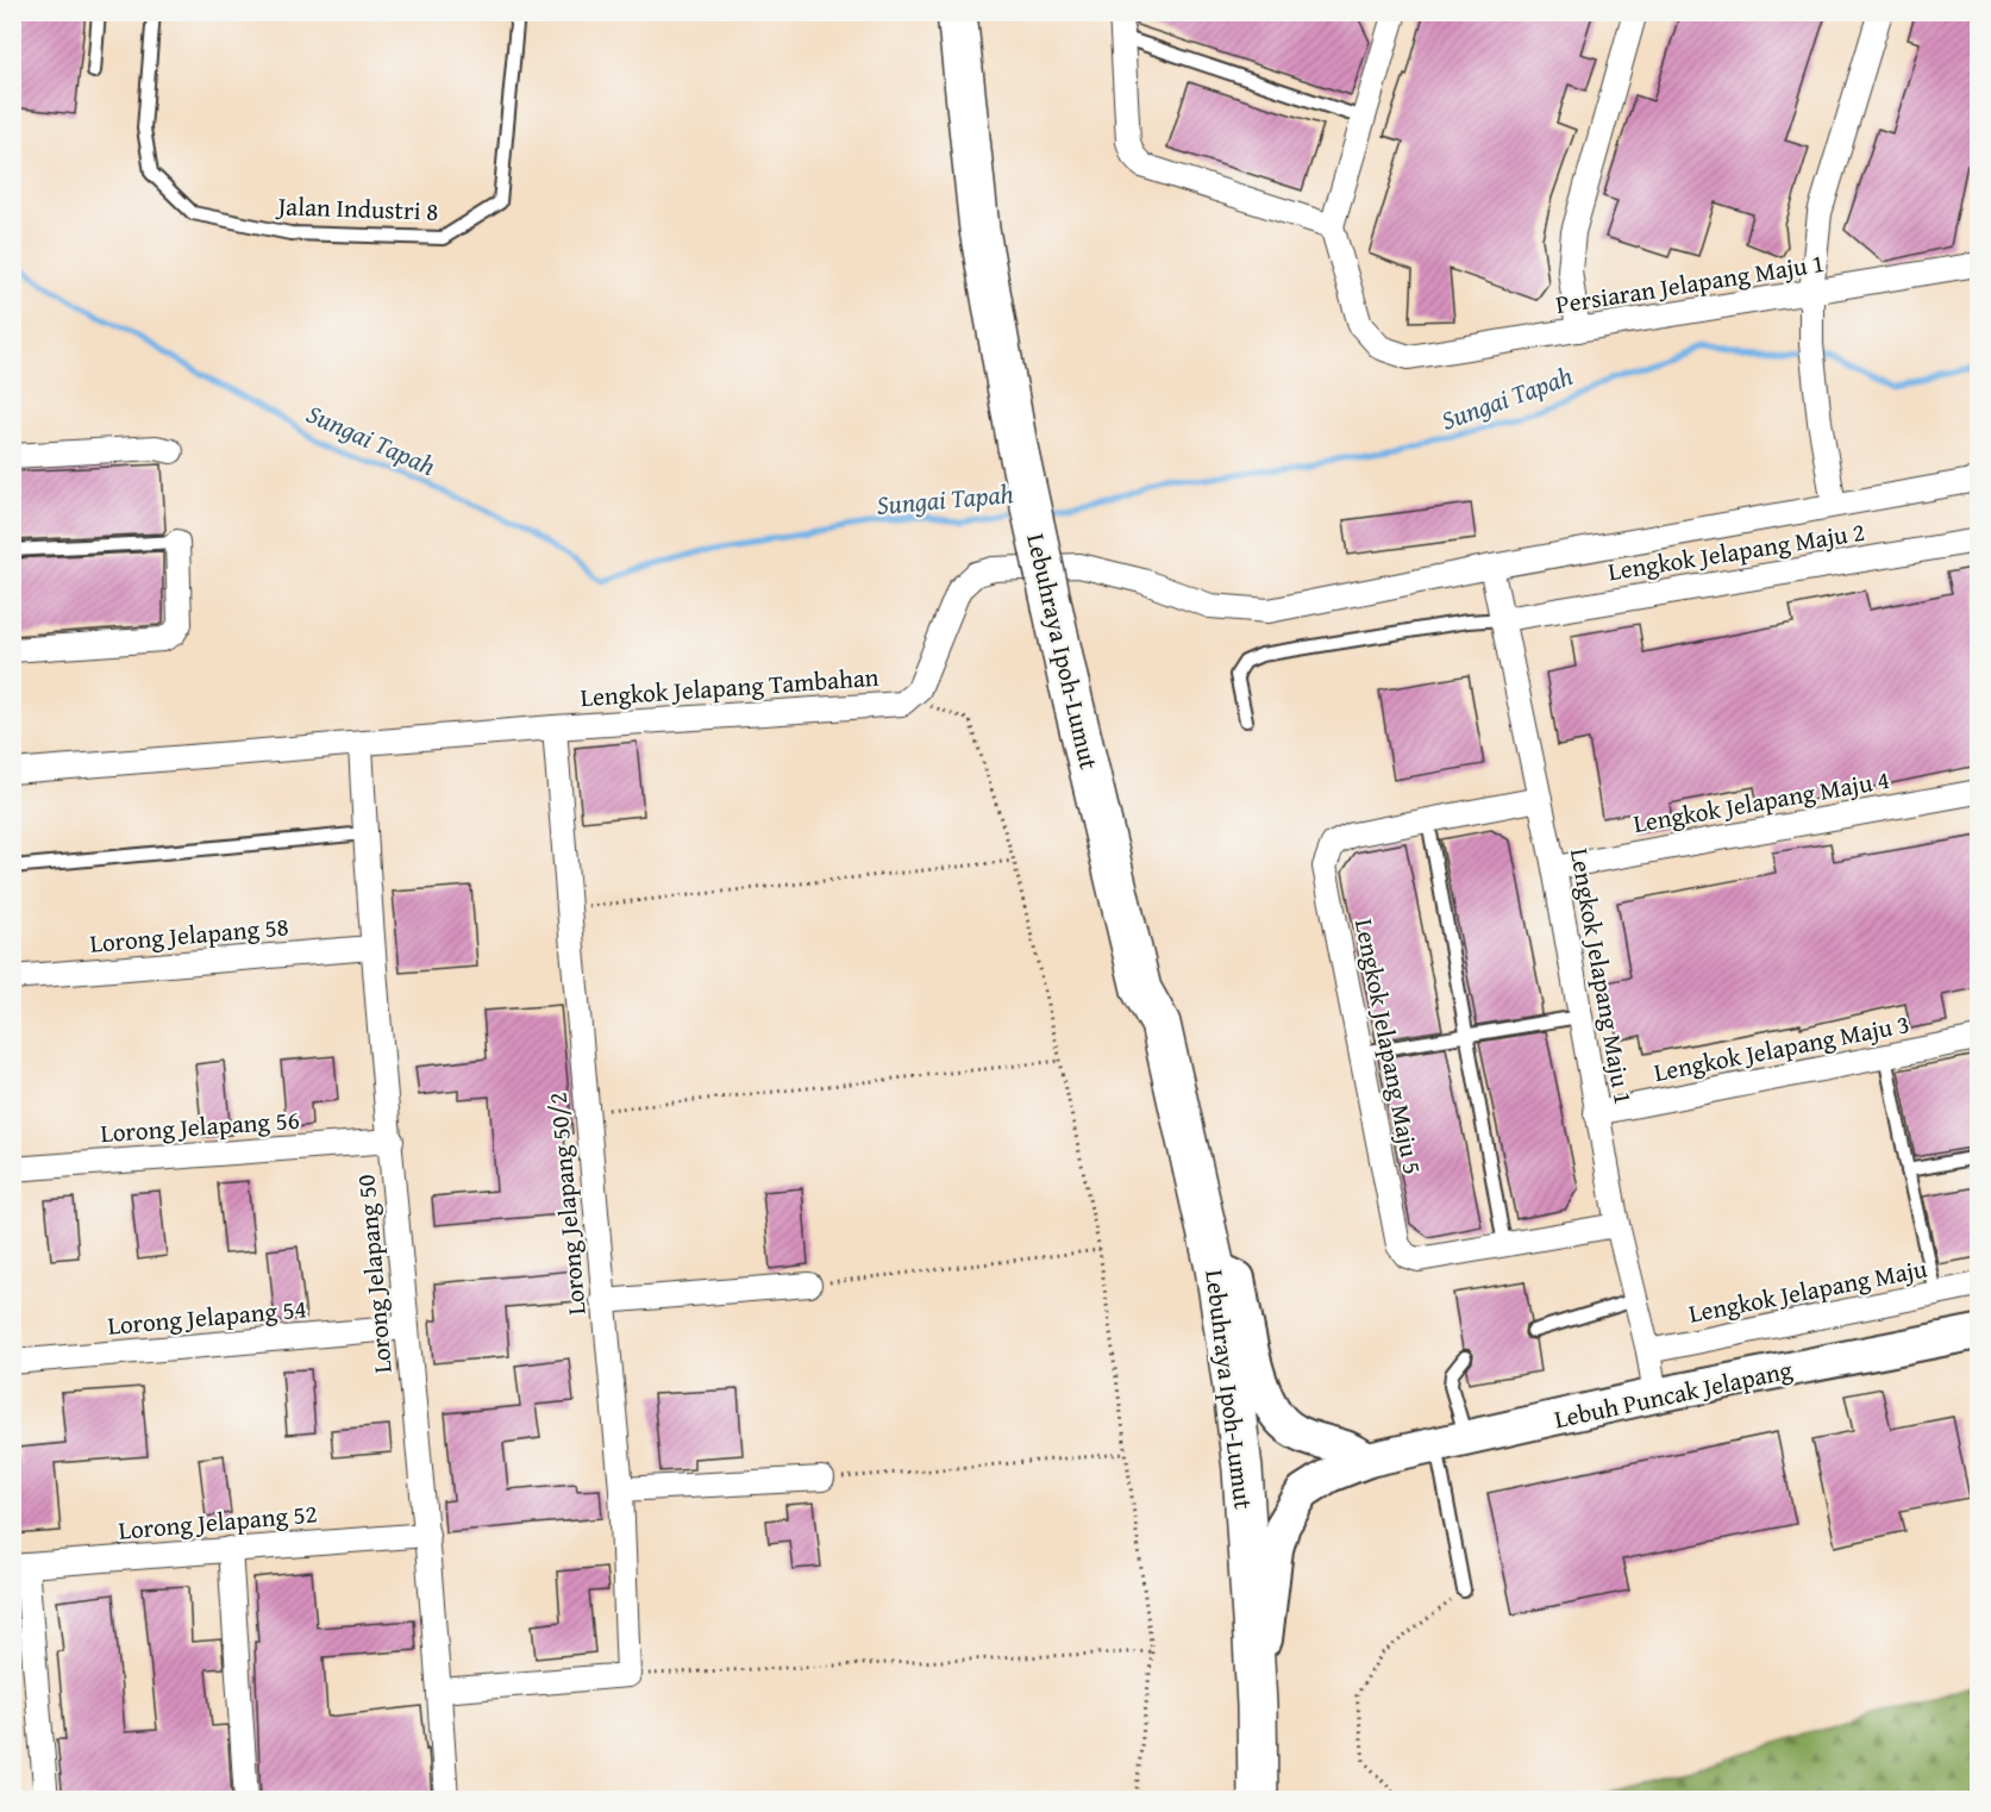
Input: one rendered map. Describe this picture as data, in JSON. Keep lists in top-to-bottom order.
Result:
{
  "streets": {
    "highway": ["Lebuhraya Ipoh-Lumut"],
    "street": [
      "Persiaran Jelapang Maju 1",
      "Lengkok Jelapang Maju 2",
      "Lengkok Jelapang Tambahan",
      "Lengkok Jelapang Maju 4",
      "Lorong Jelapang 58",
      "Lengkok Jelapang Maju 1",
      "Lengkok Jelapang Maju 5",
      "Lengkok Jelapang Maju 3",
      "Lorong Jelapang 56",
      "Lorong Jelapang 50/2",
      "Lorong Jelapang 50",
      "Lengkok Jelapang Maju",
      "Lorong Jelapang 54",
      "Lebuh Puncak Jelapang",
      "Lorong Jelapang 52"
    ],
    "lane": ["Jalan Industri 8"]
  },
  "crossings": [
    ["Lengkok Jelapang Maju 2", "Lengkok Jelapang Maju 1"],
    ["Lebuhraya Ipoh-Lumut", "Lebuh Puncak Jelapang"],
    ["Lengkok Jelapang Tambahan", "Lengkok Jelapang Maju 1"],
    ["Lengkok Jelapang Tambahan", "Lorong Jelapang 50/2"],
    ["Lengkok Jelapang Tambahan", "Lorong Jelapang 50"],
    ["Lengkok Jelapang Maju 4", "Lengkok Jelapang Maju 1"],
    ["Lorong Jelapang 58", "Lorong Jelapang 50"],
    ["Lengkok Jelapang Maju 1", "Lengkok Jelapang Maju 5"],
    ["Lengkok Jelapang Maju 1", "Lengkok Jelapang Maju 3"],
    ["Lengkok Jelapang Maju 1", "Lengkok Jelapang Maju"],
    ["Lengkok Jelapang Maju 1", "Lebuh Puncak Jelapang"],
    ["Lorong Jelapang 56", "Lorong Jelapang 50"],
    ["Lorong Jelapang 50", "Lorong Jelapang 54"],
    ["Lorong Jelapang 50", "Lorong Jelapang 52"]
  ],
  "water": ["Sungai Tapah"]
}
